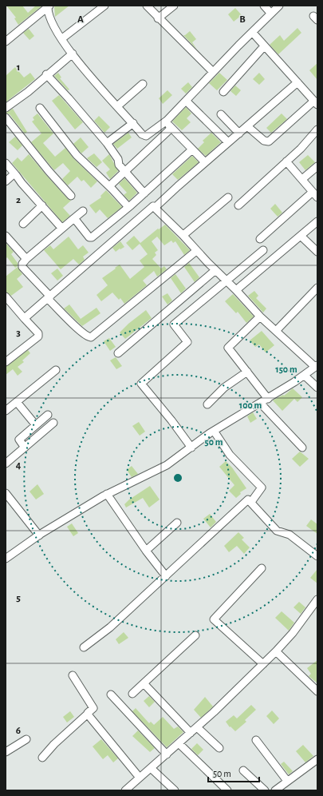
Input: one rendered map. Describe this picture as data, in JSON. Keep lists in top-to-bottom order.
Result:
{
  "scale_bar": "50 m",
  "grid": {
    "columns": ["A", "B"],
    "rows": [
      "1",
      "2",
      "3",
      "4",
      "5",
      "6"
    ]
  },
  "rings": ["150 m", "100 m", "50 m"]
}
